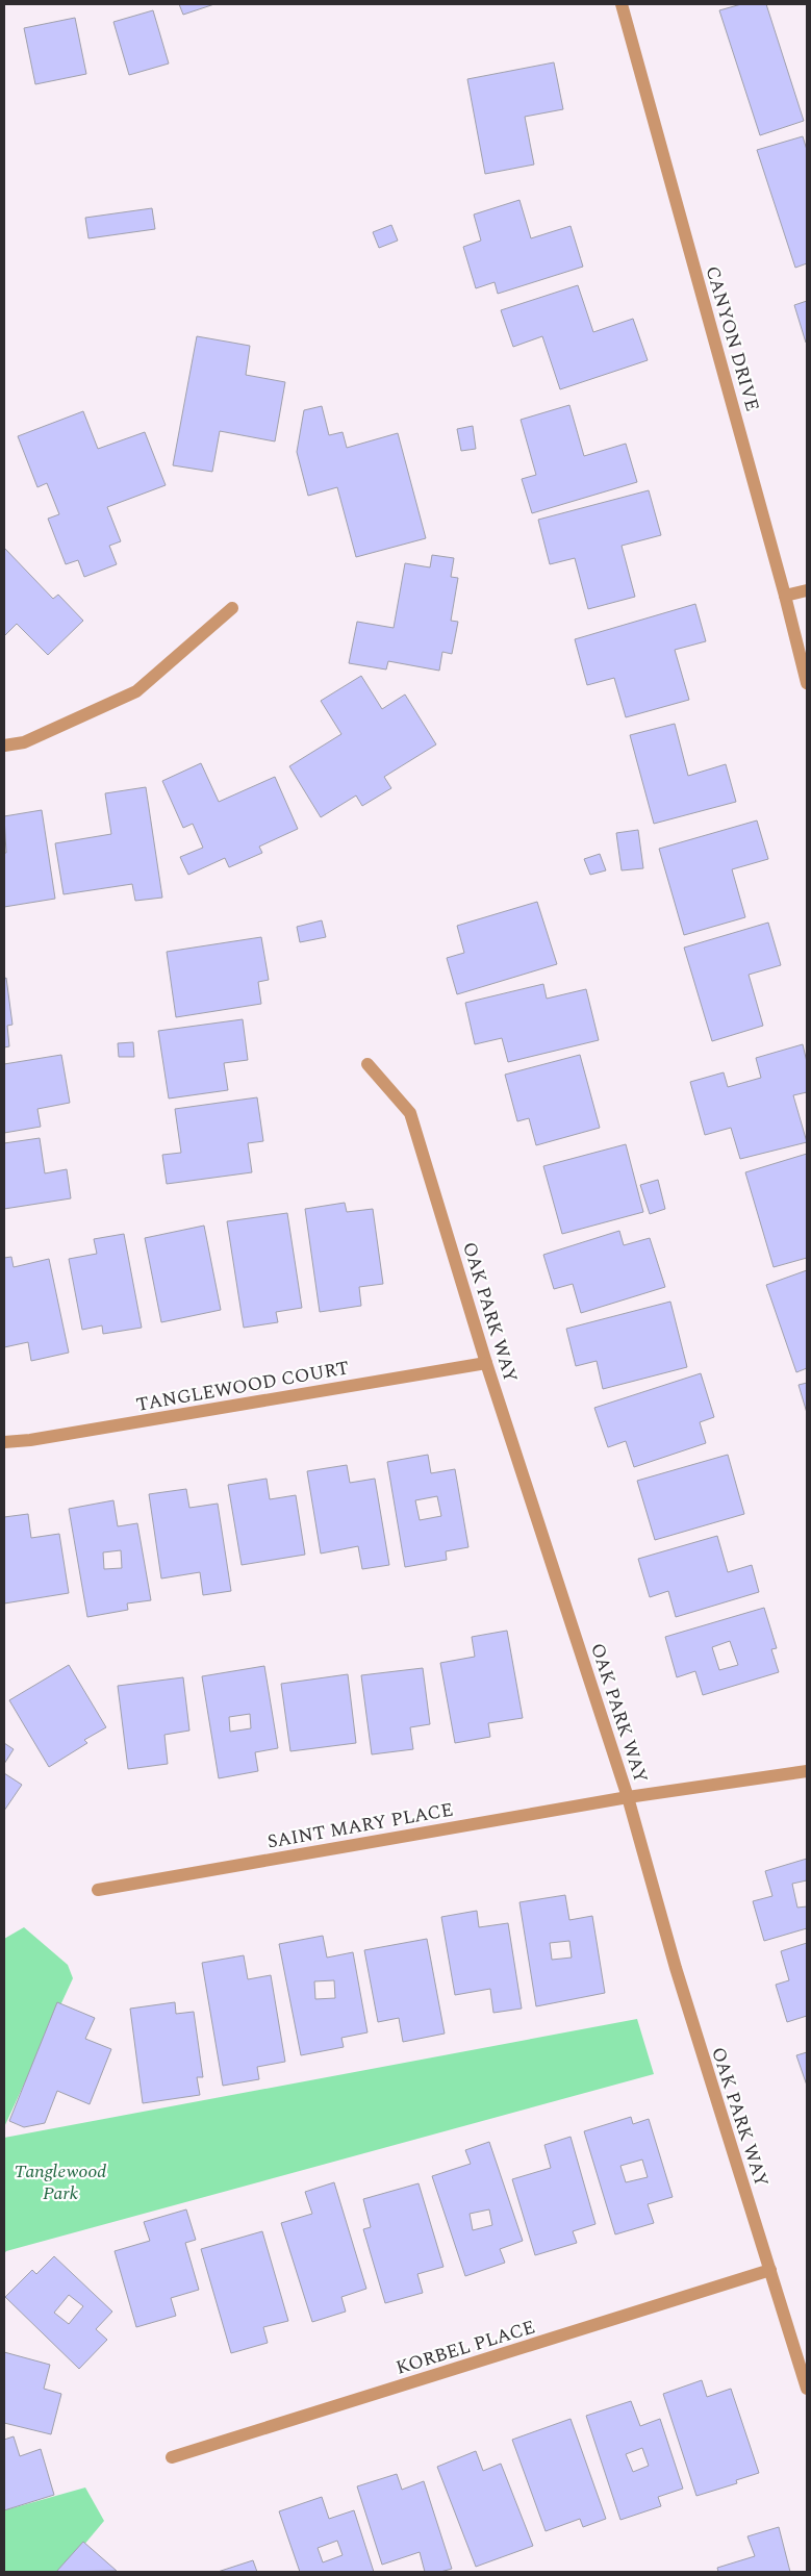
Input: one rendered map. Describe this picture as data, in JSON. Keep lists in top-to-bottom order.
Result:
{
  "streets": {
    "street": [
      "CANYON DRIVE",
      "OAK PARK WAY",
      "TANGLEWOOD COURT",
      "SAINT MARY PLACE",
      "KORBEL PLACE"
    ]
  },
  "crossings": [
    ["OAK PARK WAY", "TANGLEWOOD COURT"],
    ["OAK PARK WAY", "SAINT MARY PLACE"],
    ["OAK PARK WAY", "KORBEL PLACE"]
  ],
  "parks": ["Tanglewood Park"]
}
